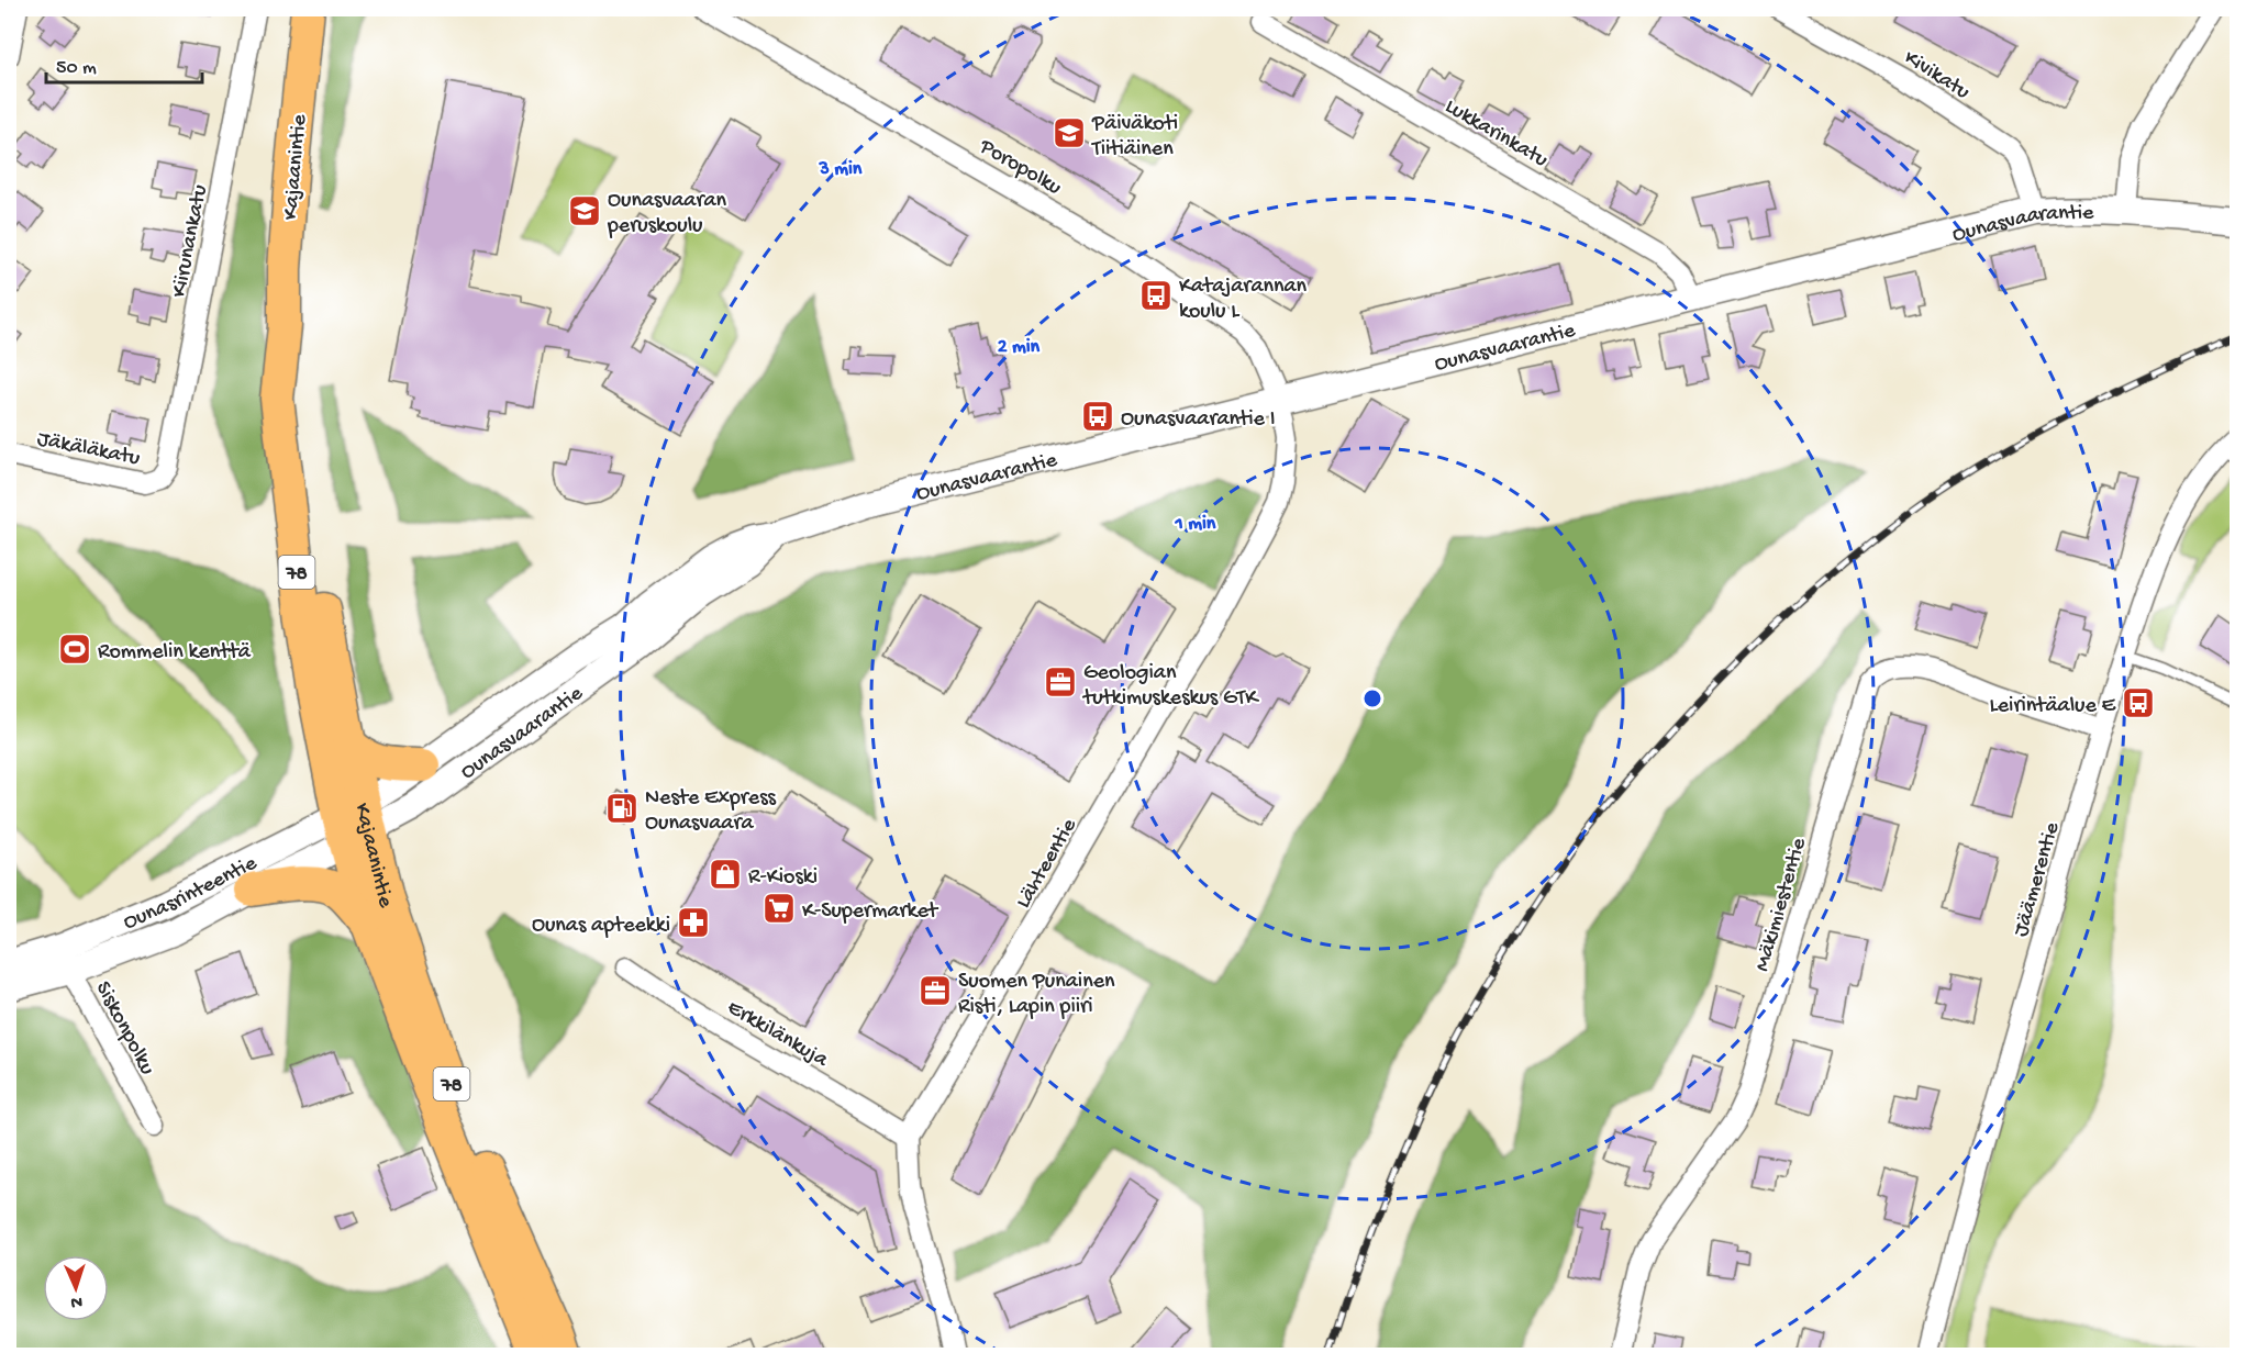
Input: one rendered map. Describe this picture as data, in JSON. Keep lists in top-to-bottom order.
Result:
{
  "streets": {
    "main road": ["Kajaanintie", "78"],
    "street": [
      "Kivikatu",
      "Lukkarinkatu",
      "Poropolku",
      "Ounasvaarantie",
      "Kiirunankatu",
      "Jäkäläkatu",
      "Lähteentie",
      "Jäämerentie",
      "Ounasrinteentie",
      "Mäkimiestentie",
      "Siskonpolku",
      "Erkkilänkuja"
    ]
  },
  "crossings": [
    ["Kivikatu", "Ounasvaarantie"],
    ["Lukkarinkatu", "Ounasvaarantie"],
    ["Poropolku", "Ounasvaarantie"],
    ["Poropolku", "Lähteentie"],
    ["Kajaanintie", "Ounasvaarantie"],
    ["Kajaanintie", "Ounasrinteentie"],
    ["Ounasvaarantie", "Lähteentie"],
    ["Ounasvaarantie", "Ounasrinteentie"],
    ["Kiirunankatu", "Jäkäläkatu"],
    ["Lähteentie", "Erkkilänkuja"],
    ["Jäämerentie", "Mäkimiestentie"],
    ["Ounasrinteentie", "Siskonpolku"]
  ],
  "places": {
    "school or university": ["Päiväkoti Tiitiäinen", "Ounasvaaran peruskoulu"],
    "bus stop": ["Katajarannan koulu L", "Ounasvaarantie I", "Leirintäalue E"],
    "sports": ["Rommelin kenttä"],
    "office": ["Geologian tutkimuskeskus GTK", "Suomen Punainen Risti, Lapin piiri"],
    "fuel station": ["Neste Express Ounasvaara"],
    "shop": ["R-Kioski"],
    "supermarket": ["K-Supermarket"],
    "pharmacy": ["Ounas apteekki"]
  },
  "scale_bar": "50 m",
  "north": "bottom",
  "rings": ["3 min", "2 min", "1 min"]
}
